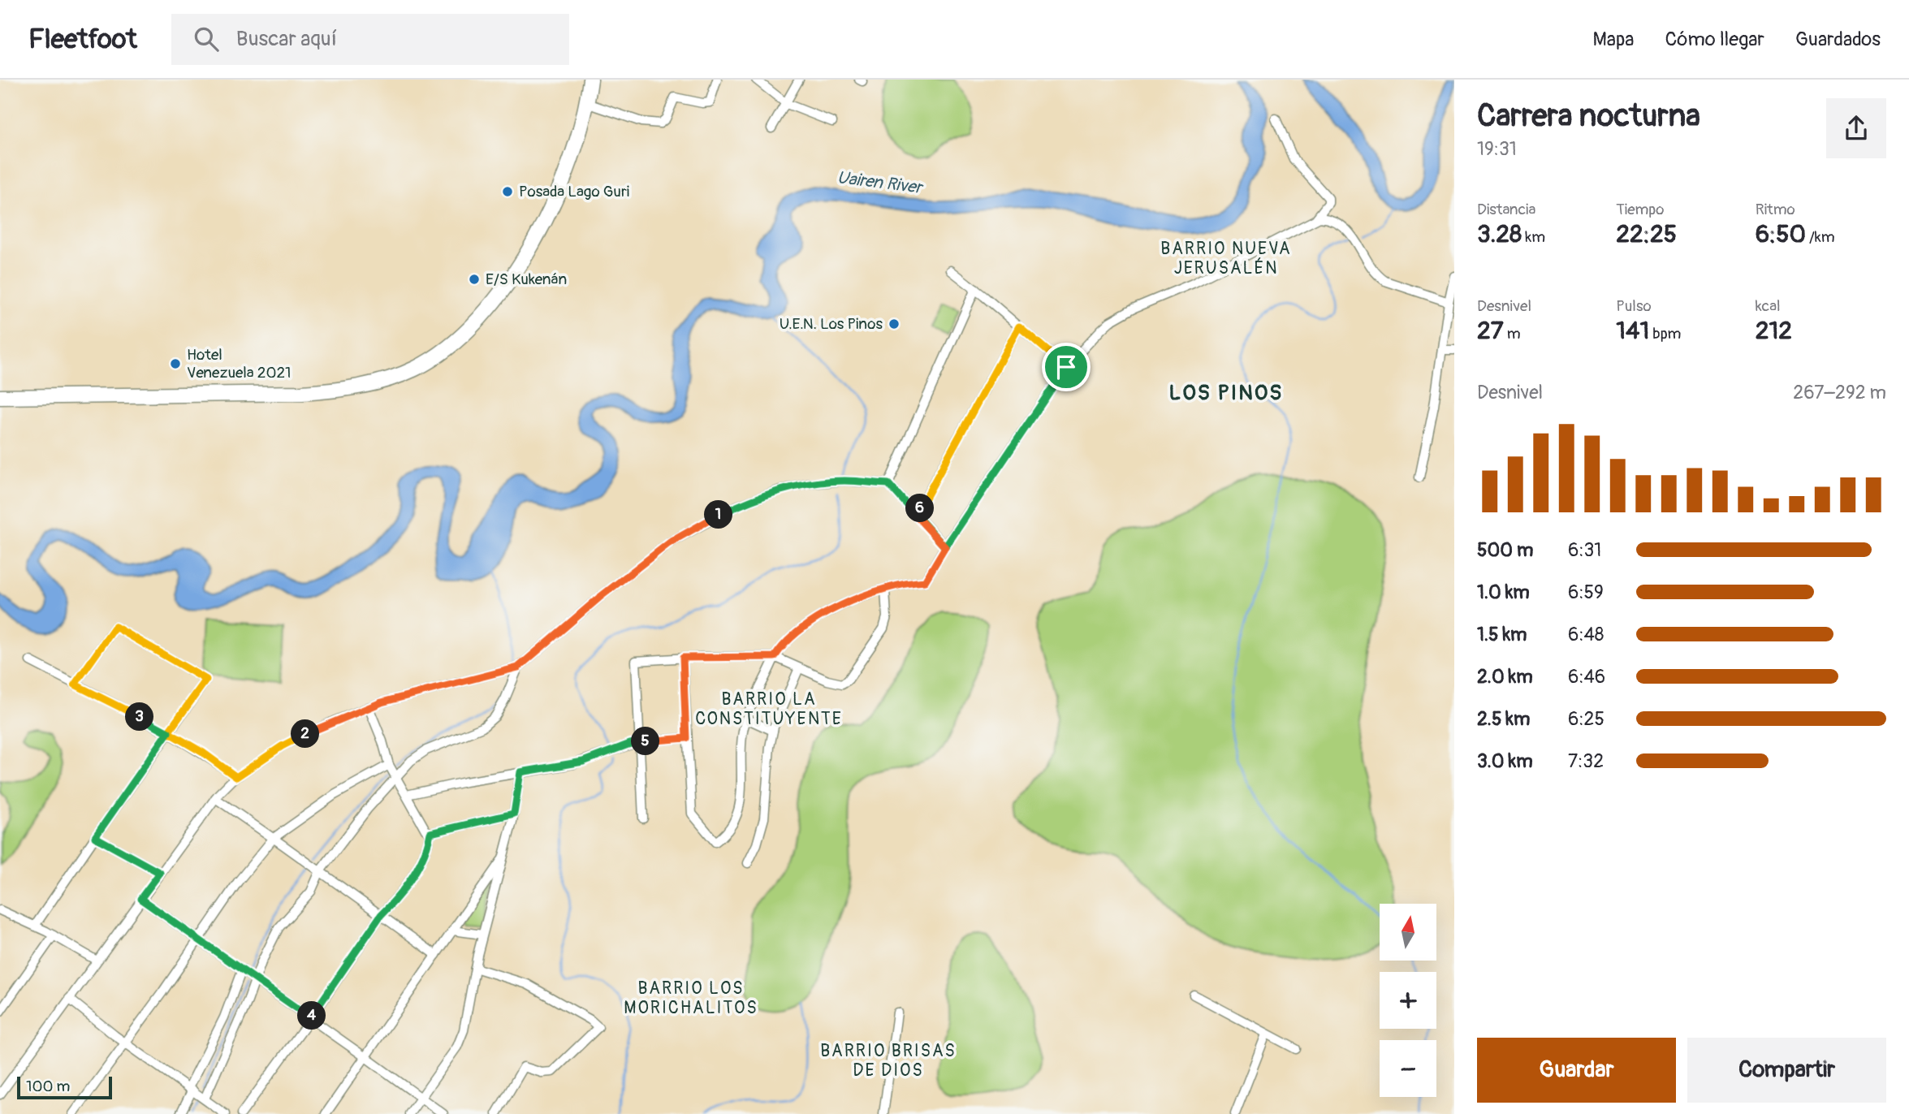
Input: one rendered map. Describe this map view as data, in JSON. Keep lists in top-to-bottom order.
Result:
{
  "districts": [
    "BARRIO NUEVA JERUSALÉN",
    "LOS PINOS",
    "BARRIO LA CONSTITUYENTE",
    "BARRIO LOS MORICHALITOS",
    "BARRIO BRISAS DE DIOS"
  ],
  "water": ["Uairen River"],
  "places": [
    "Posada Lago Guri",
    "E/S Kukenán",
    "U.E.N. Los Pinos",
    "Hotel Venezuela 2021"
  ],
  "scale_bar": "100 m",
  "north": "top",
  "page": {
    "header": "Fleetfoot",
    "search": "Buscar aquí",
    "nav": ["Mapa", "Cómo llegar", "Guardados"],
    "heading": ["Carrera nocturna", "19:31"],
    "stats": [
      ["Distancia", "3.28 km"],
      ["Tiempo", "22:25"],
      ["Ritmo", "6:50 /km"],
      ["Desnivel", "27 m"],
      ["Pulso", "141 bpm"],
      ["kcal", "212"]
    ],
    "chart": ["Desnivel", "267–292 m"],
    "pins": [
      "6",
      "1",
      "3",
      "2",
      "5",
      "4"
    ],
    "list": [
      {
        "name": "500 m",
        "note": "6:31"
      },
      {
        "name": "1.0 km",
        "note": "6:59"
      },
      {
        "name": "1.5 km",
        "note": "6:48"
      },
      {
        "name": "2.0 km",
        "note": "6:46"
      },
      {
        "name": "2.5 km",
        "note": "6:25"
      },
      {
        "name": "3.0 km",
        "note": "7:32"
      }
    ],
    "map_buttons": ["+", "−"],
    "buttons": ["Guardar", "Compartir"],
    "scale": "100 m"
  }
}
